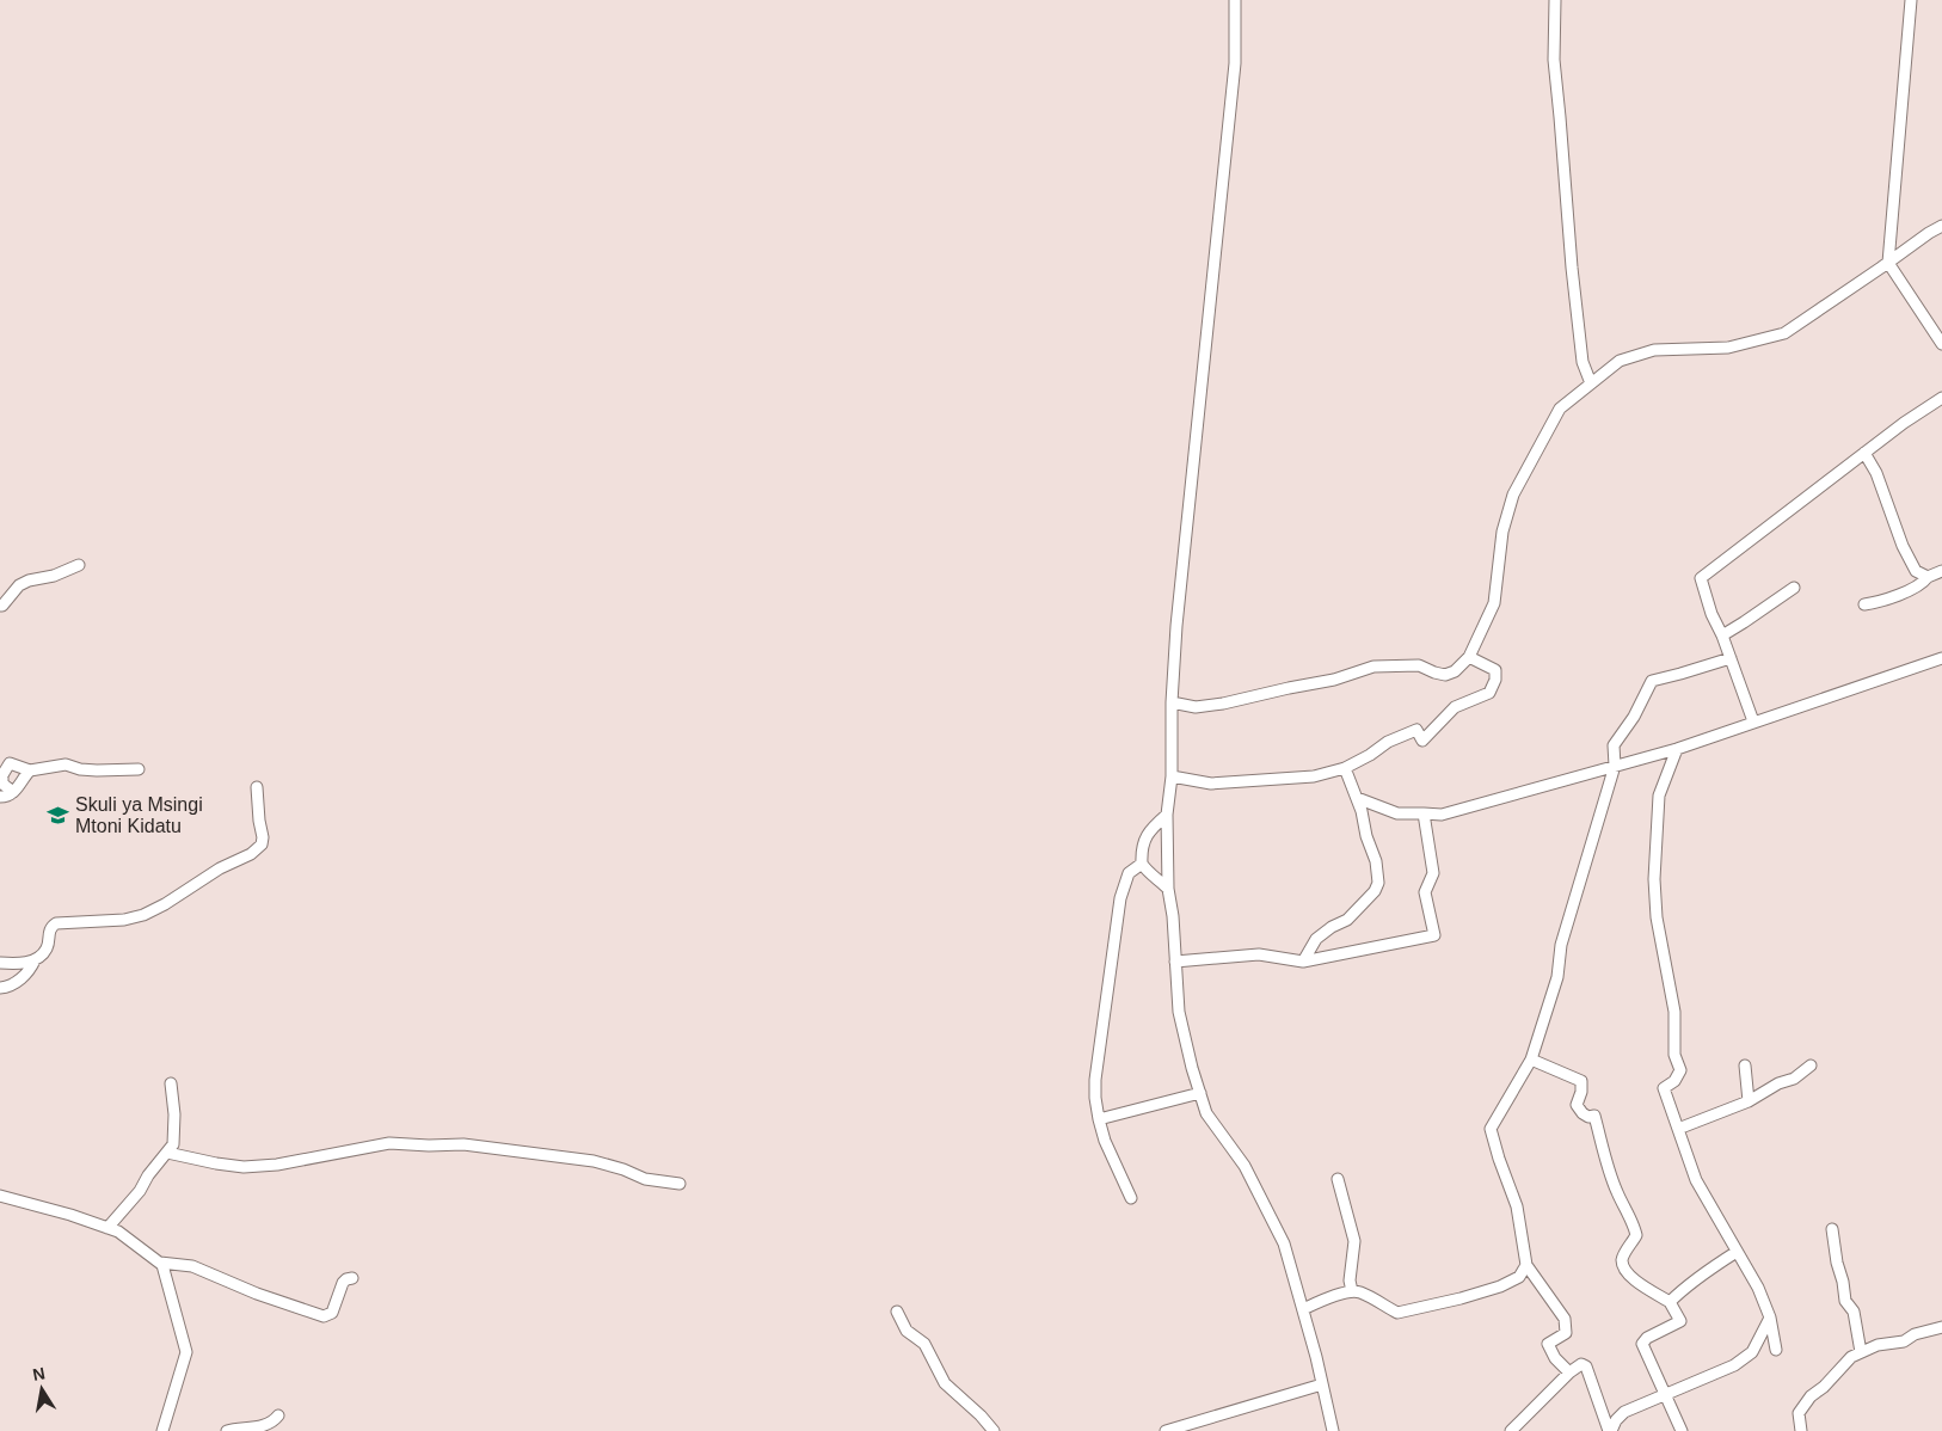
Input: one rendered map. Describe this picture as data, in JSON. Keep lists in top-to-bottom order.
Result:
{
  "places": {
    "school or university": ["Skuli ya Msingi Mtoni Kidatu"]
  },
  "north": "top"
}
